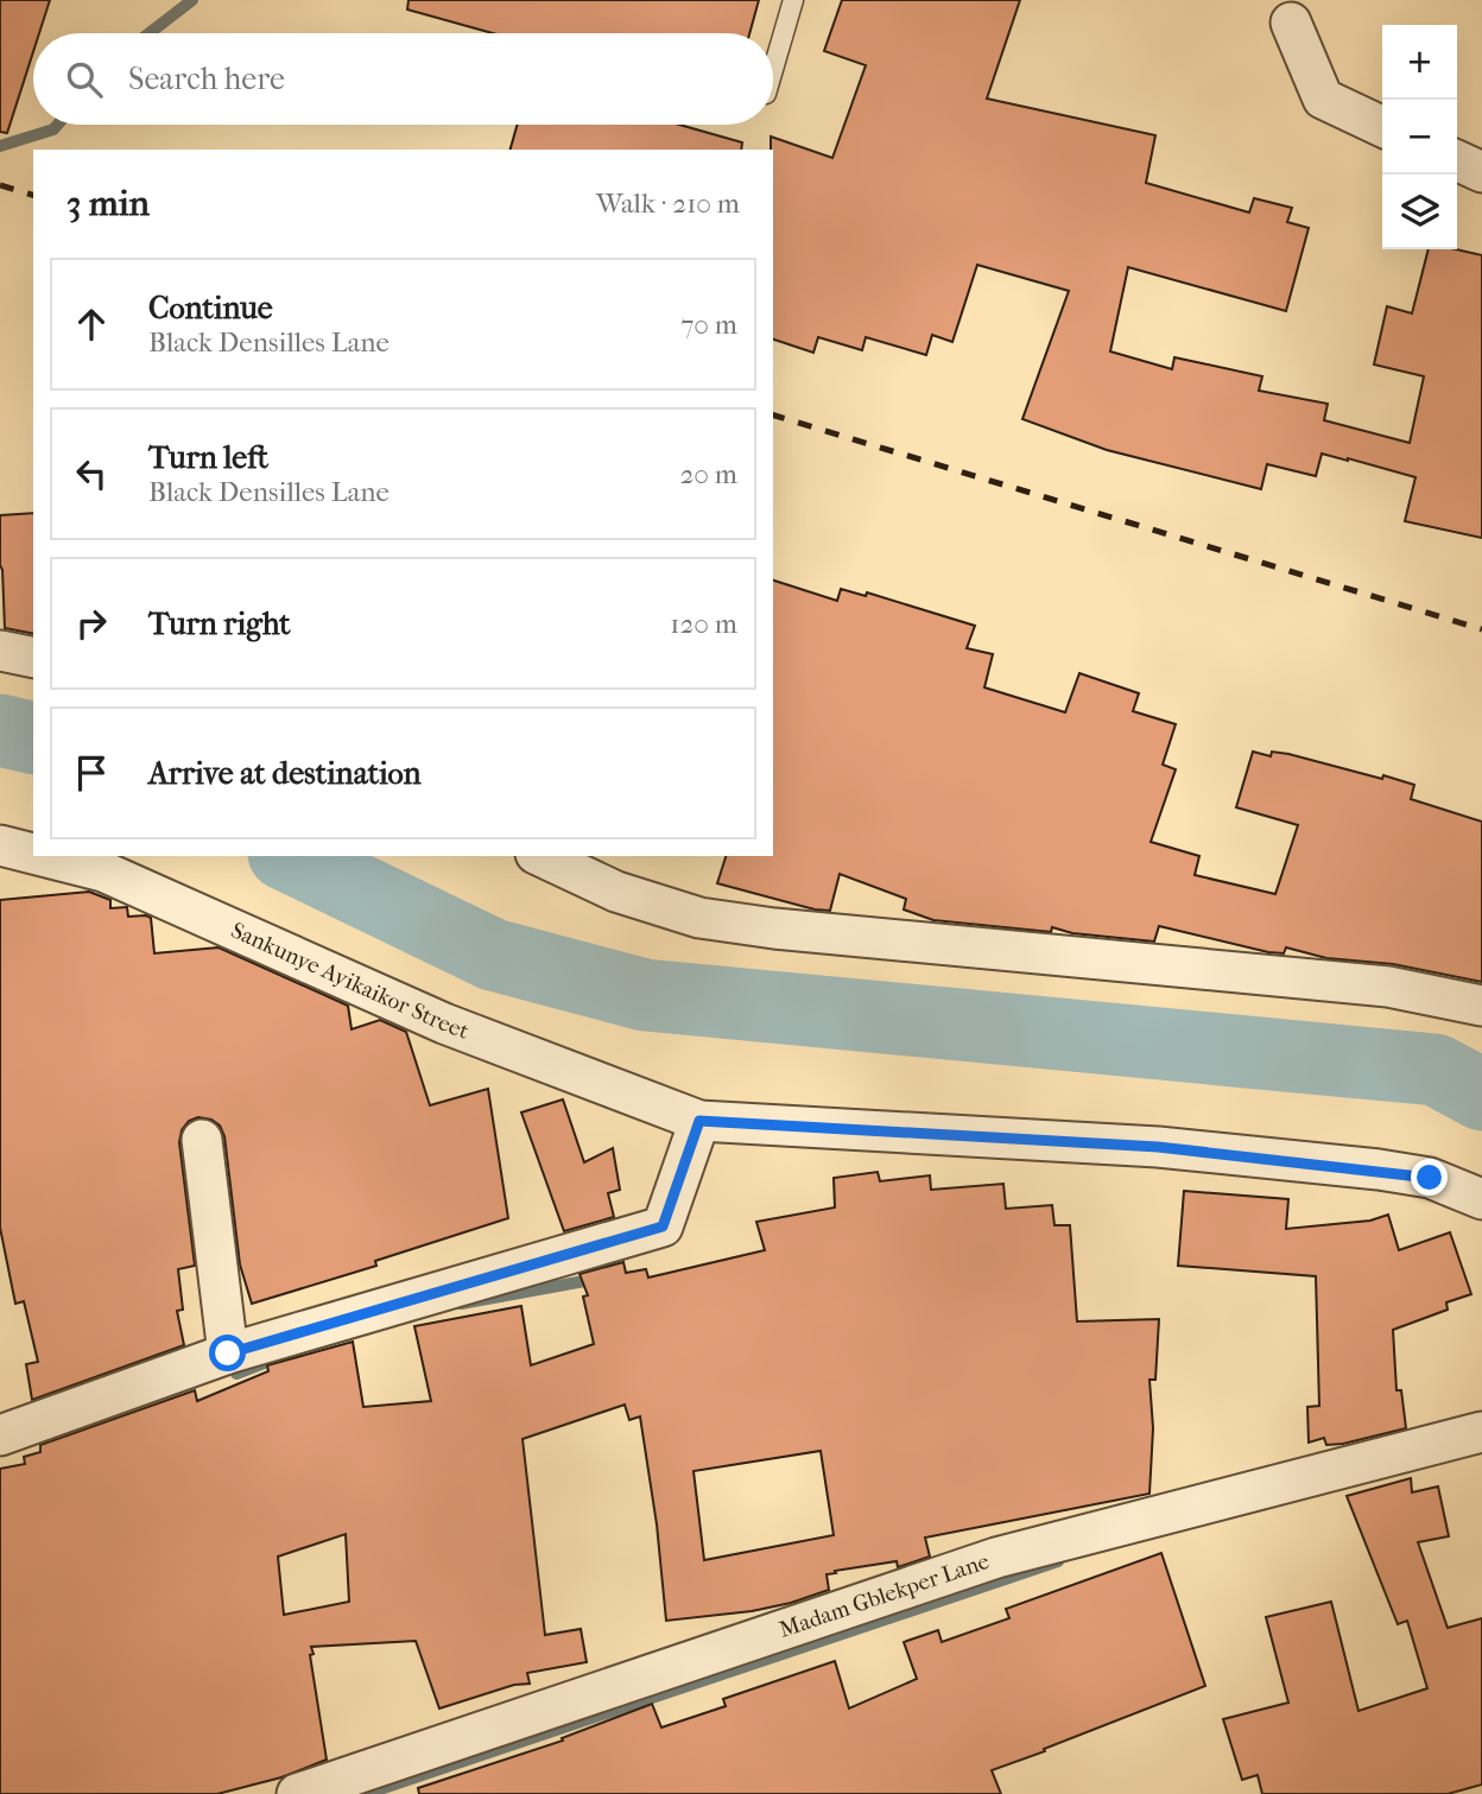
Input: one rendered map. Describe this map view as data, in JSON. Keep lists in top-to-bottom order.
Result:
{
  "streets": {
    "street": ["Sankunye Ayikaikor Street", "Madam Gblekper Lane"]
  },
  "page": {
    "map_buttons": ["+", "−"],
    "search": "Search here",
    "heading": ["3 min", "Walk · 210 m"],
    "list": [
      ["Continue", "Black Densilles Lane", "70 m"],
      ["Turn left", "Black Densilles Lane", "20 m"],
      ["Turn right", "120 m"],
      "Arrive at destination"
    ]
  }
}
